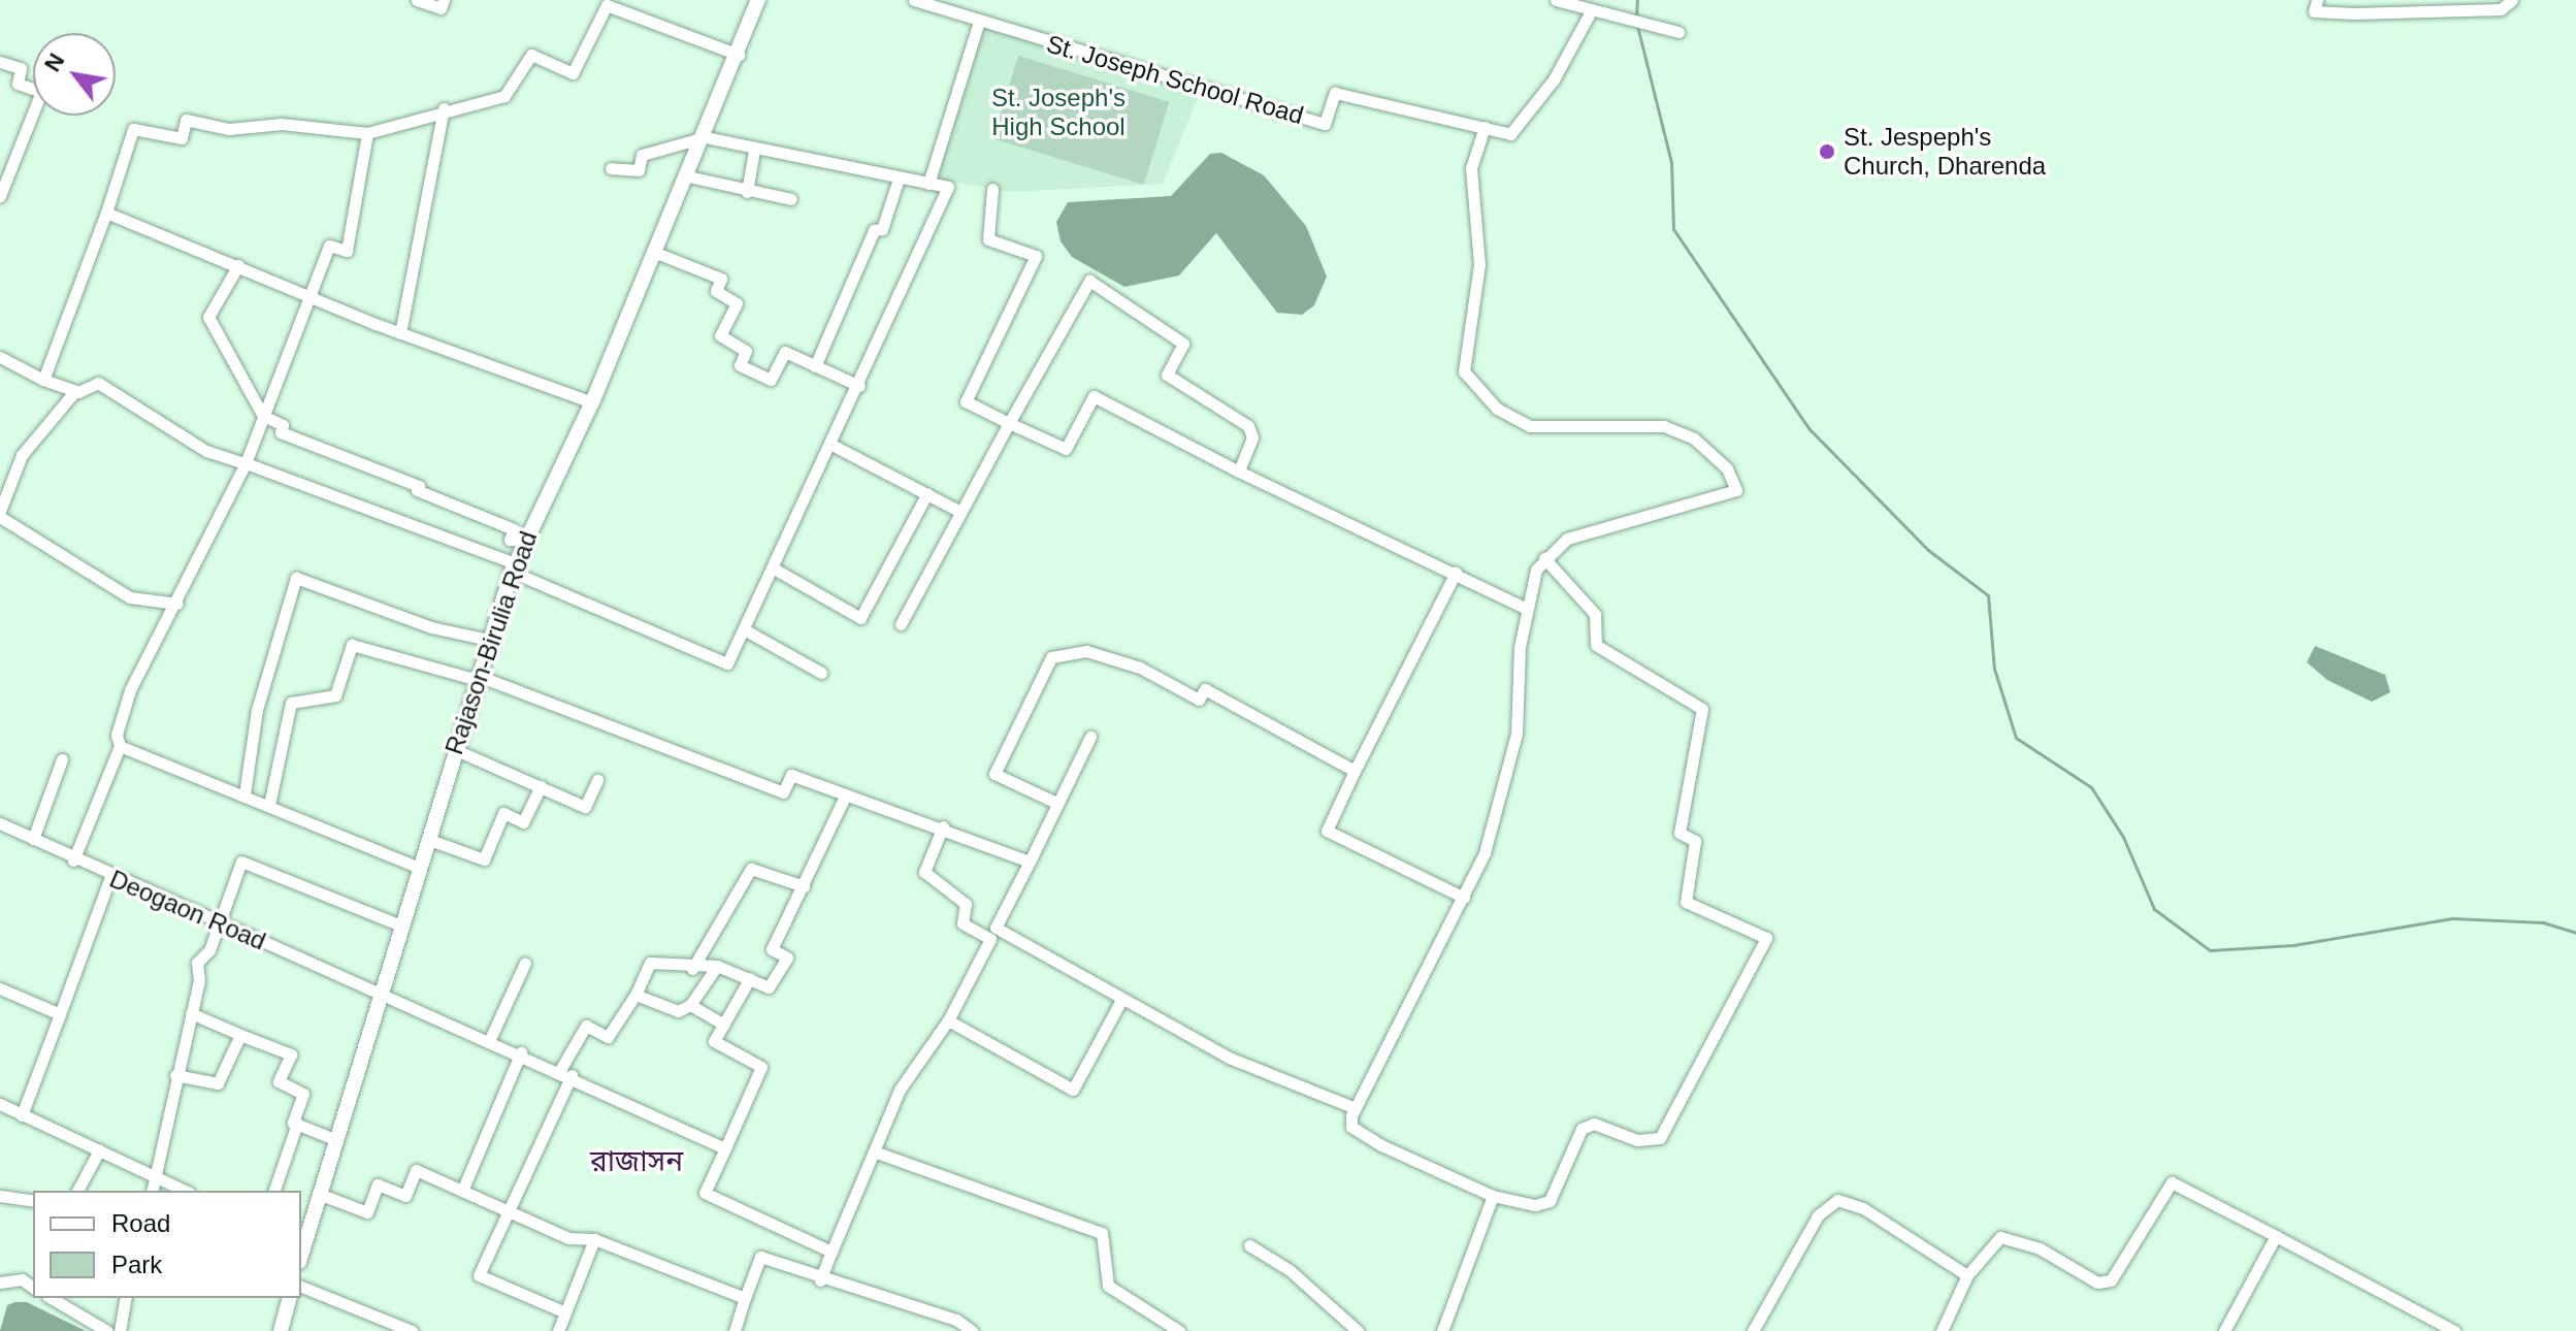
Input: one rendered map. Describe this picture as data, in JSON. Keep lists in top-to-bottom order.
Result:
{
  "streets": {
    "street": ["St. Joseph School Road", "Rajason-Birulia Road", "Deogaon Road"]
  },
  "crossings": [
    ["Rajason-Birulia Road", "Deogaon Road"]
  ],
  "districts": ["রাজাসন"],
  "parks": ["St. Joseph's High School"],
  "places": ["St. Jespeph's Church, Dharenda"],
  "legend": ["Road", "Park"],
  "north": "top left"
}
